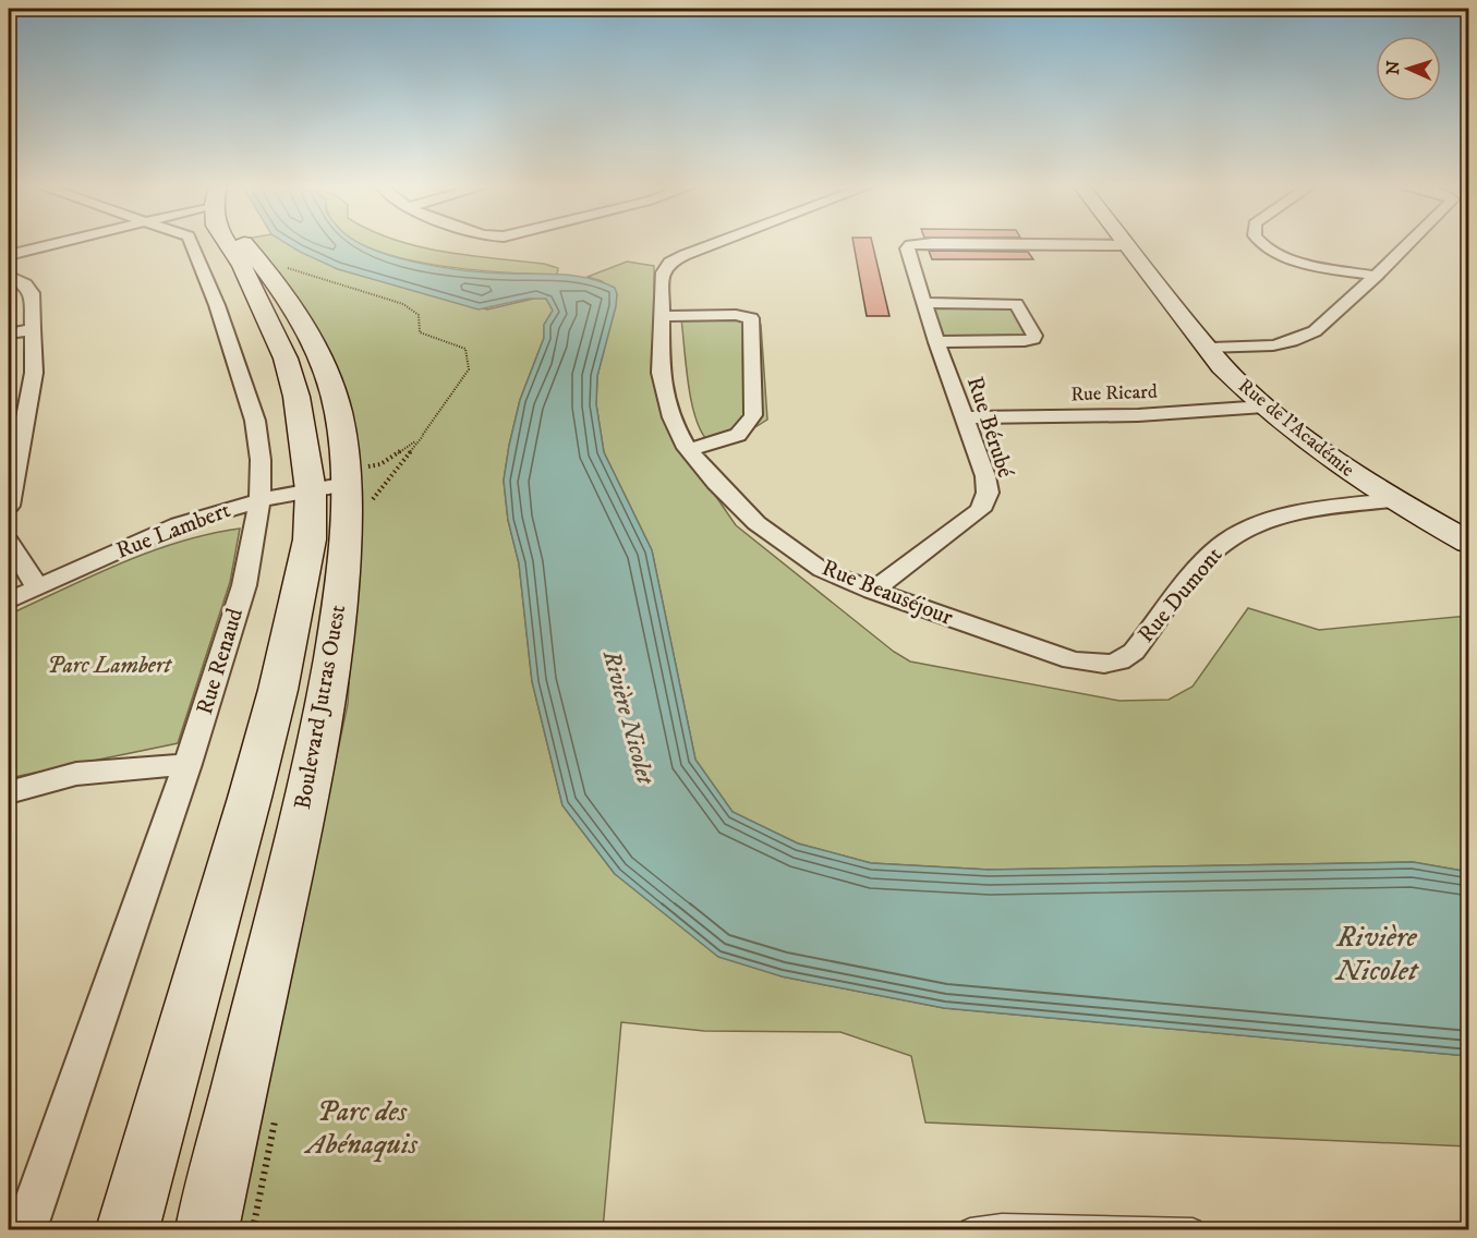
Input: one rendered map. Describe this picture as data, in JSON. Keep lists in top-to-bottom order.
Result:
{
  "streets": {
    "main road": ["Rue de l'Académie", "Boulevard Jutras Ouest"],
    "street": [
      "Rue Ricard",
      "Rue Bérubé",
      "Rue Lambert",
      "Rue Beauséjour",
      "Rue Dumont",
      "Rue Renaud"
    ]
  },
  "crossings": [
    ["Rue Ricard", "Rue Bérubé"],
    ["Rue Ricard", "Rue de l'Académie"],
    ["Rue Bérubé", "Rue de l'Académie"],
    ["Rue Bérubé", "Rue Beauséjour"],
    ["Rue de l'Académie", "Rue Dumont"],
    ["Rue Lambert", "Rue Renaud"],
    ["Rue Lambert", "Boulevard Jutras Ouest"],
    ["Rue Beauséjour", "Rue Dumont"]
  ],
  "water": ["Rivière Nicolet"],
  "parks": ["Parc Lambert", "Parc des Abénaquis"],
  "north": "left"
}
